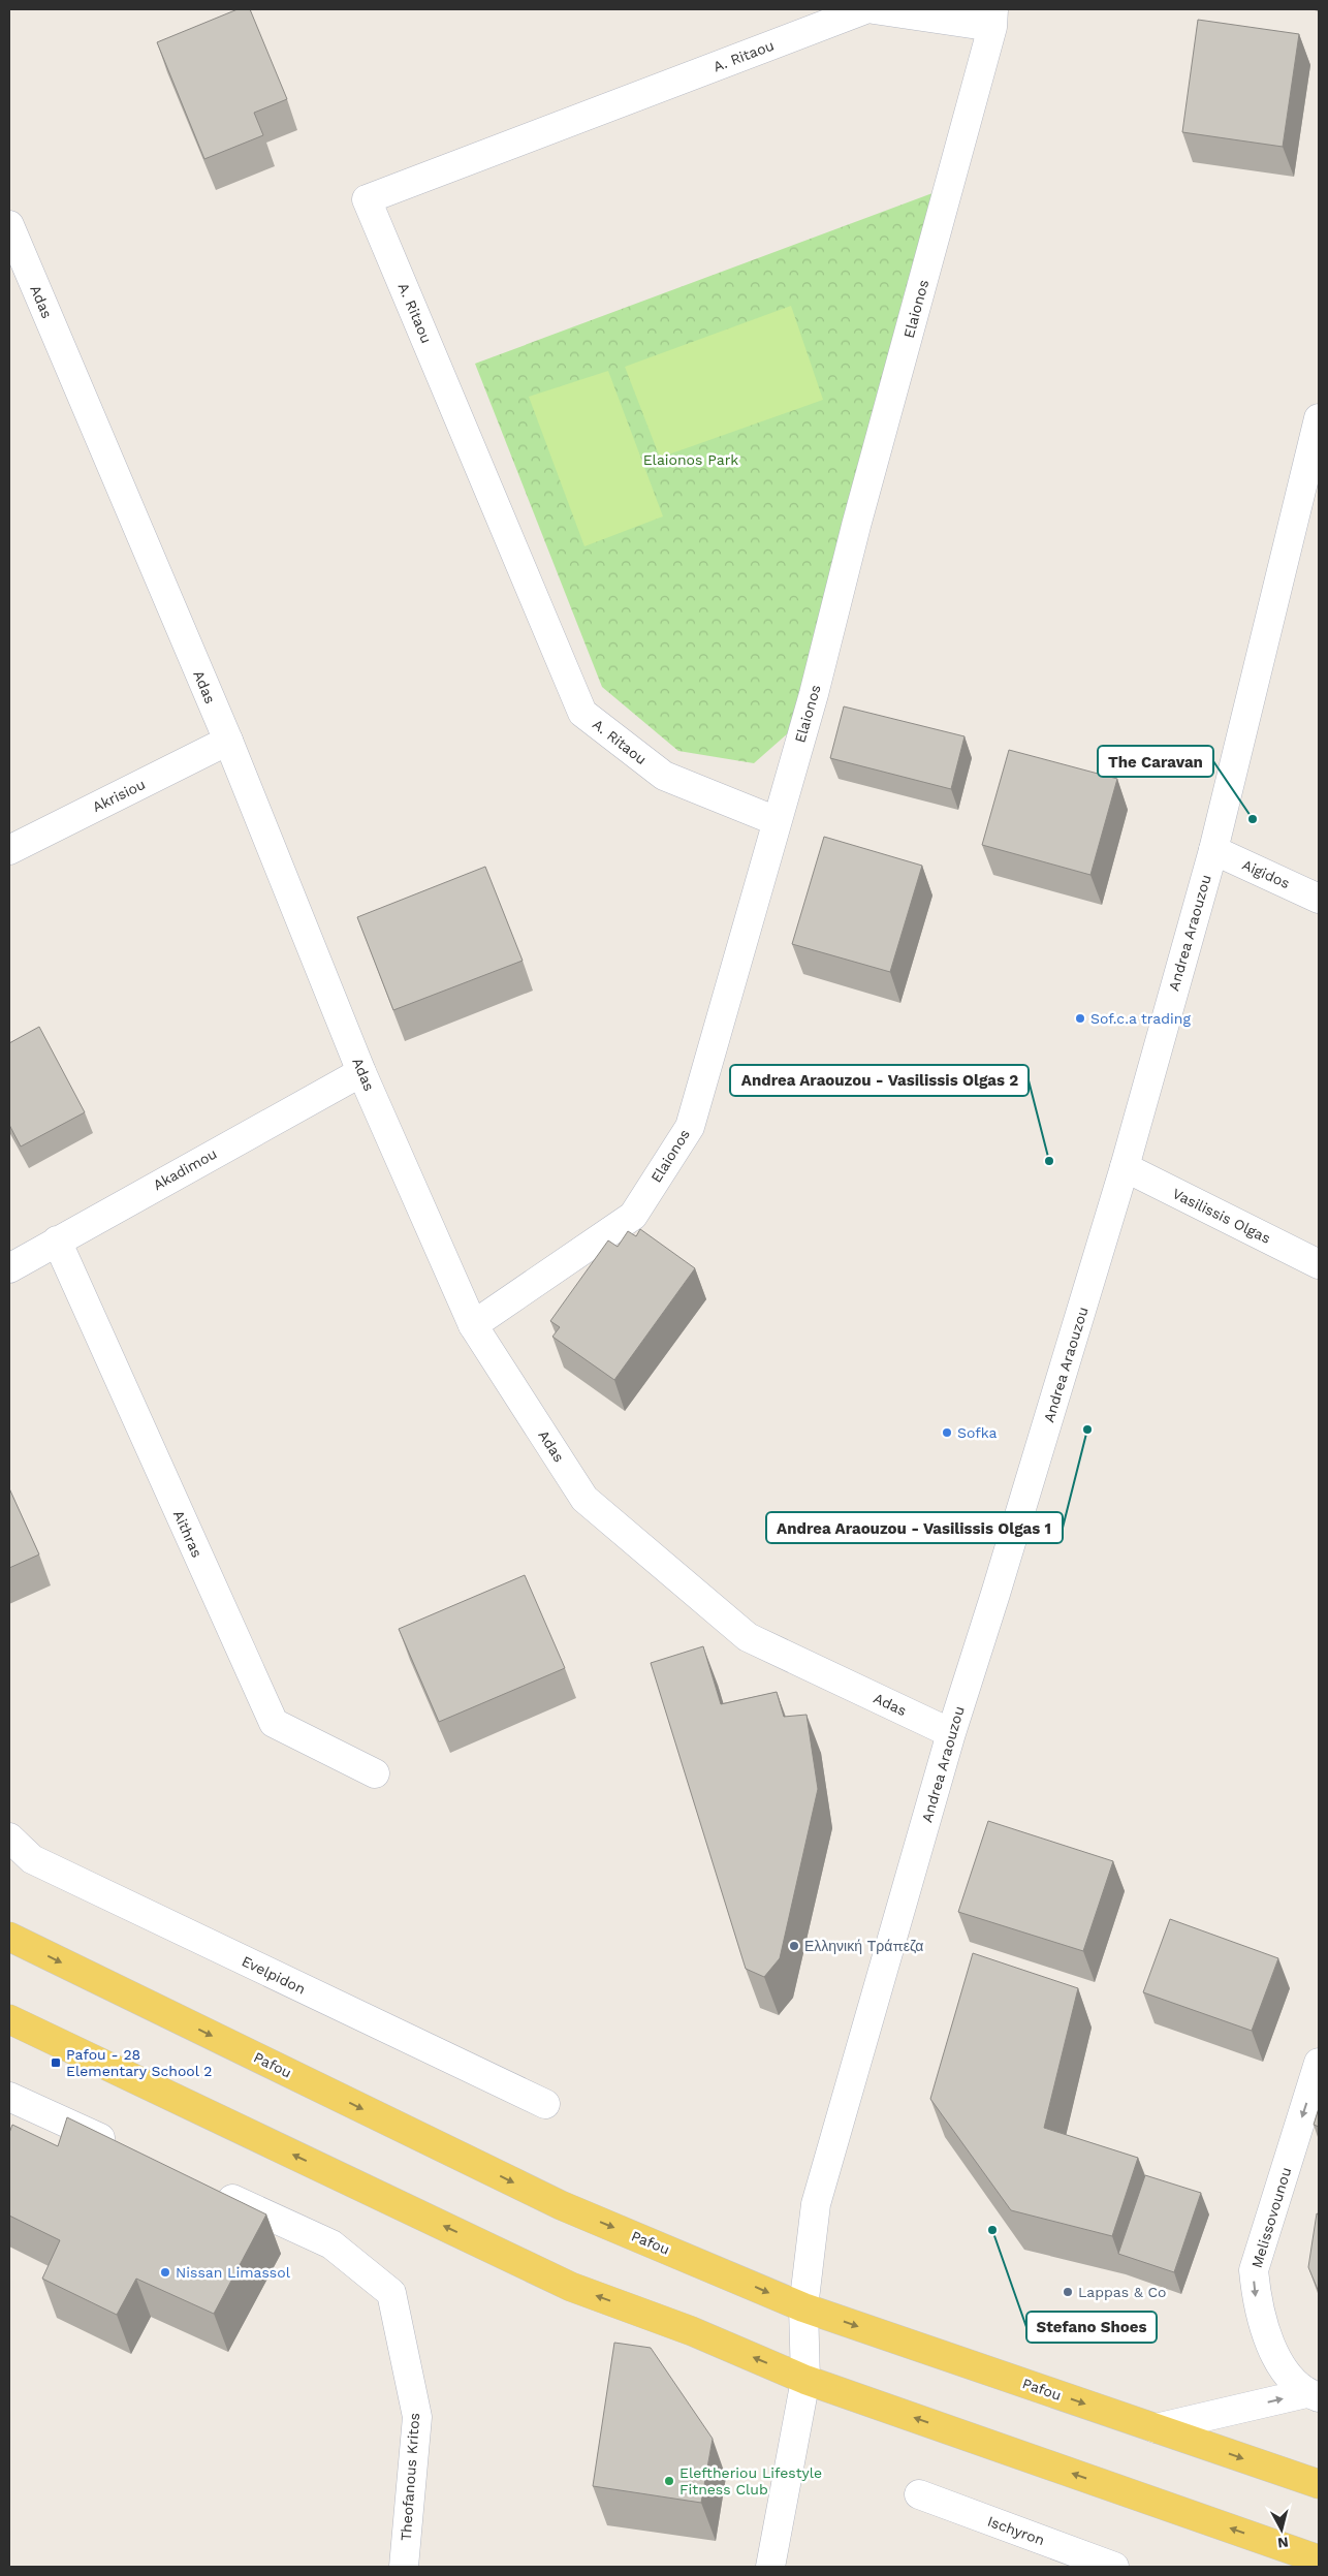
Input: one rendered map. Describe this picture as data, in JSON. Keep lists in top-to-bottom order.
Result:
{
  "streets": {
    "main road": ["Pafou"],
    "street": [
      "A. Ritaou",
      "Adas",
      "Elaionos",
      "Akrisiou",
      "Aigidos",
      "Andrea Araouzou",
      "Akadimou",
      "Vasilissis Olgas",
      "Aithras",
      "Evelpidon",
      "Melissovounou",
      "Theofanous Kritos",
      "Ischyron"
    ]
  },
  "crossings": [
    ["A. Ritaou", "Elaionos"],
    ["Adas", "Elaionos"],
    ["Adas", "Akrisiou"],
    ["Adas", "Andrea Araouzou"],
    ["Adas", "Akadimou"],
    ["Aigidos", "Andrea Araouzou"],
    ["Andrea Araouzou", "Vasilissis Olgas"],
    ["Andrea Araouzou", "Pafou"],
    ["Akadimou", "Aithras"],
    ["Pafou", "Melissovounou"]
  ],
  "parks": ["Elaionos Park"],
  "places": {
    "other": [
      "The Caravan",
      "Sof.c.a trading",
      "Andrea Araouzou - Vasilissis Olgas 2",
      "Andrea Araouzou - Vasilissis Olgas 1",
      "Sofka",
      "Ελληνική Τράπεζα",
      "Stefano Shoes",
      "Nissan Limassol",
      "Lappas & Co",
      "Eleftheriou Lifestyle Fitness Club"
    ],
    "transit": ["Pafou - 28 Elementary School 2"]
  },
  "north": "bottom"
}
